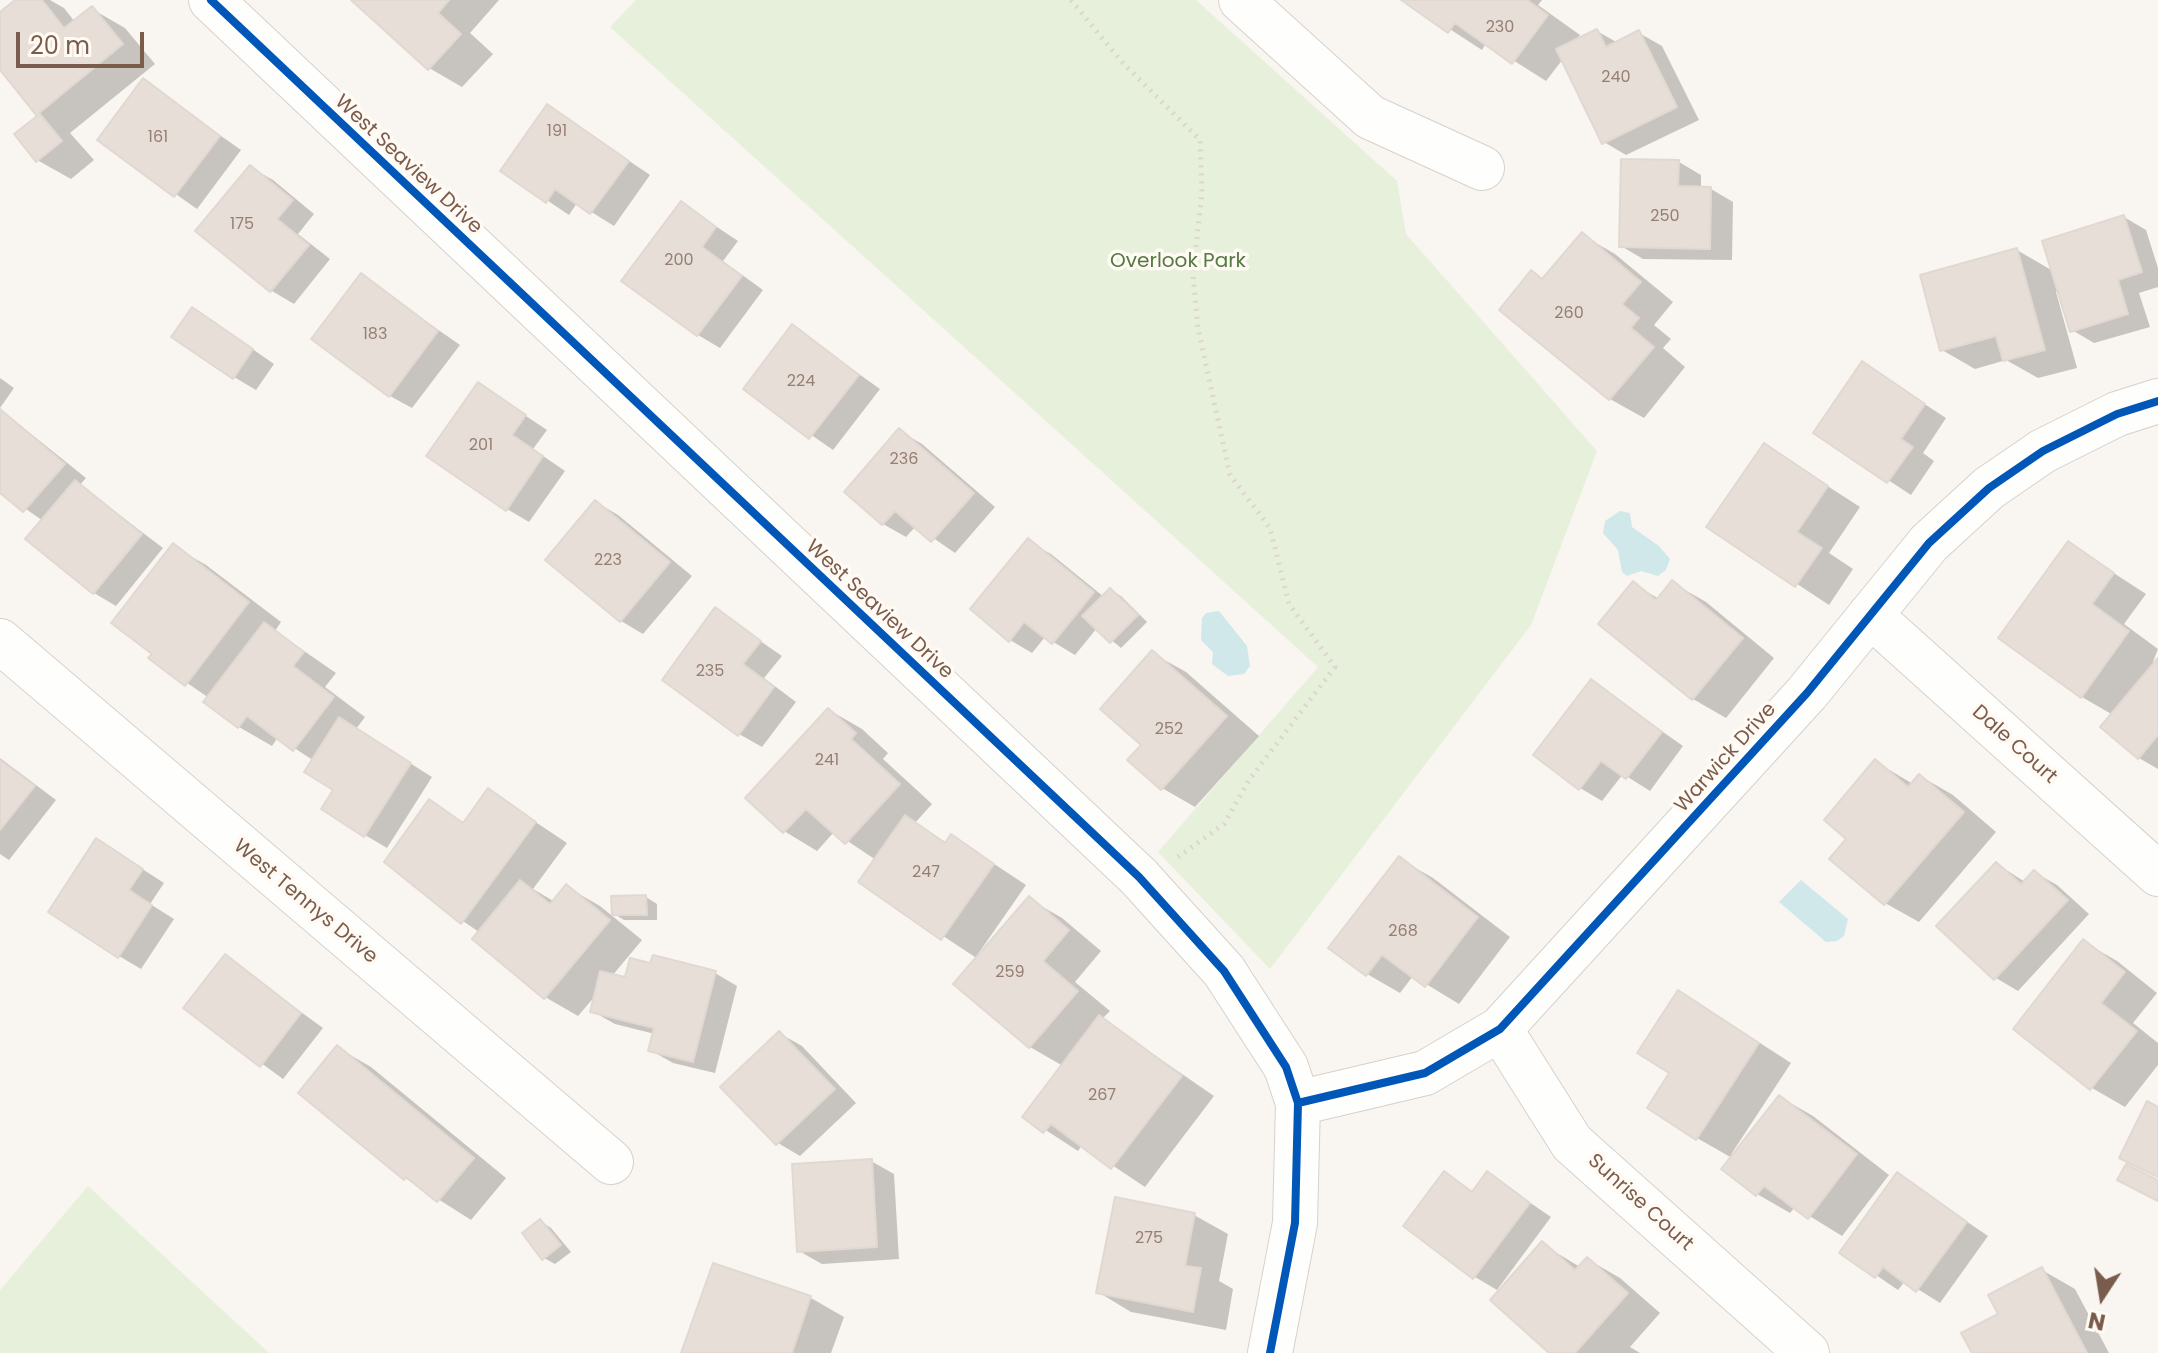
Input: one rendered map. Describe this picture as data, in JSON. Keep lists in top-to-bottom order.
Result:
{
  "streets": {
    "street": [
      "West Seaview Drive",
      "Dale Court",
      "Warwick Drive",
      "West Tennys Drive",
      "Sunrise Court"
    ]
  },
  "crossings": [
    ["West Seaview Drive", "Warwick Drive"],
    ["Dale Court", "Warwick Drive"],
    ["Warwick Drive", "Sunrise Court"]
  ],
  "parks": ["Overlook Park"],
  "house_numbers": [
    "230",
    "240",
    "191",
    "161",
    "250",
    "175",
    "200",
    "260",
    "183",
    "224",
    "201",
    "236",
    "223",
    "235",
    "252",
    "241",
    "247",
    "268",
    "259",
    "267",
    "275"
  ],
  "scale_bar": "20 m",
  "north": "bottom"
}
